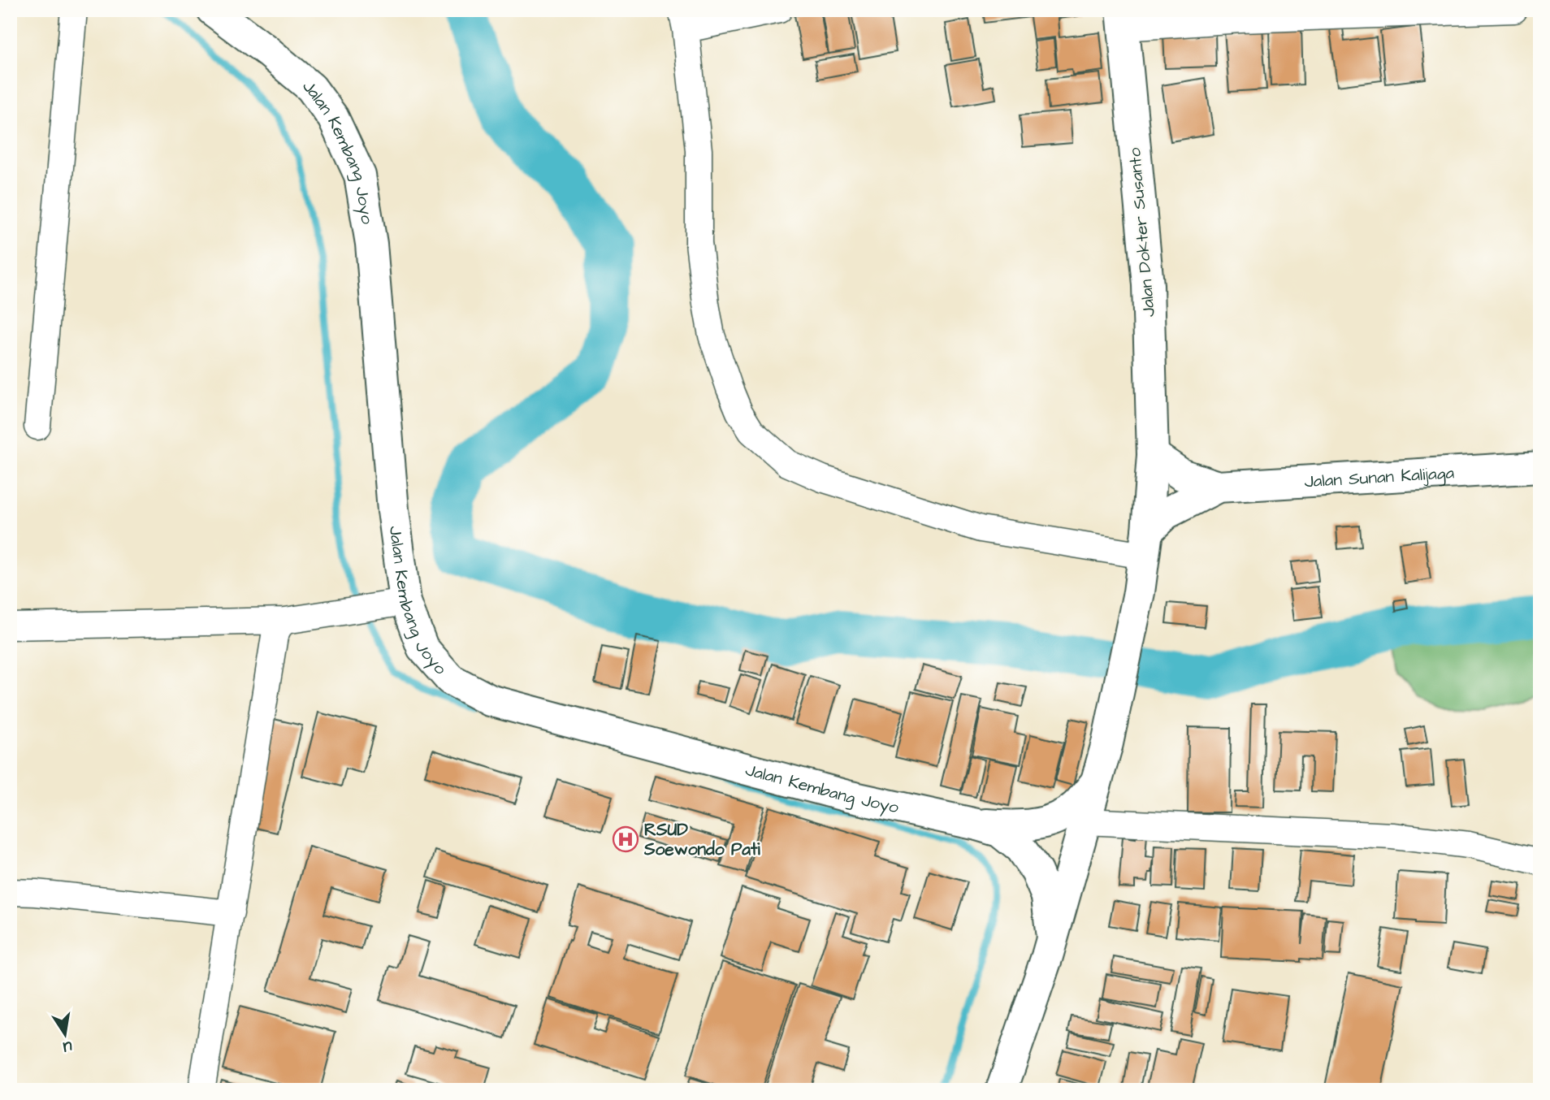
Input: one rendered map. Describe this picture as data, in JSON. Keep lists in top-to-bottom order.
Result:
{
  "streets": {
    "main road": ["Jalan Kembang Joyo", "Jalan Dokter Susanto", "Jalan Sunan Kalijaga"]
  },
  "crossings": [
    ["Jalan Kembang Joyo", "Jalan Dokter Susanto"],
    ["Jalan Dokter Susanto", "Jalan Sunan Kalijaga"]
  ],
  "places": {
    "hospital": ["RSUD Soewondo Pati"]
  },
  "north": "bottom"
}
